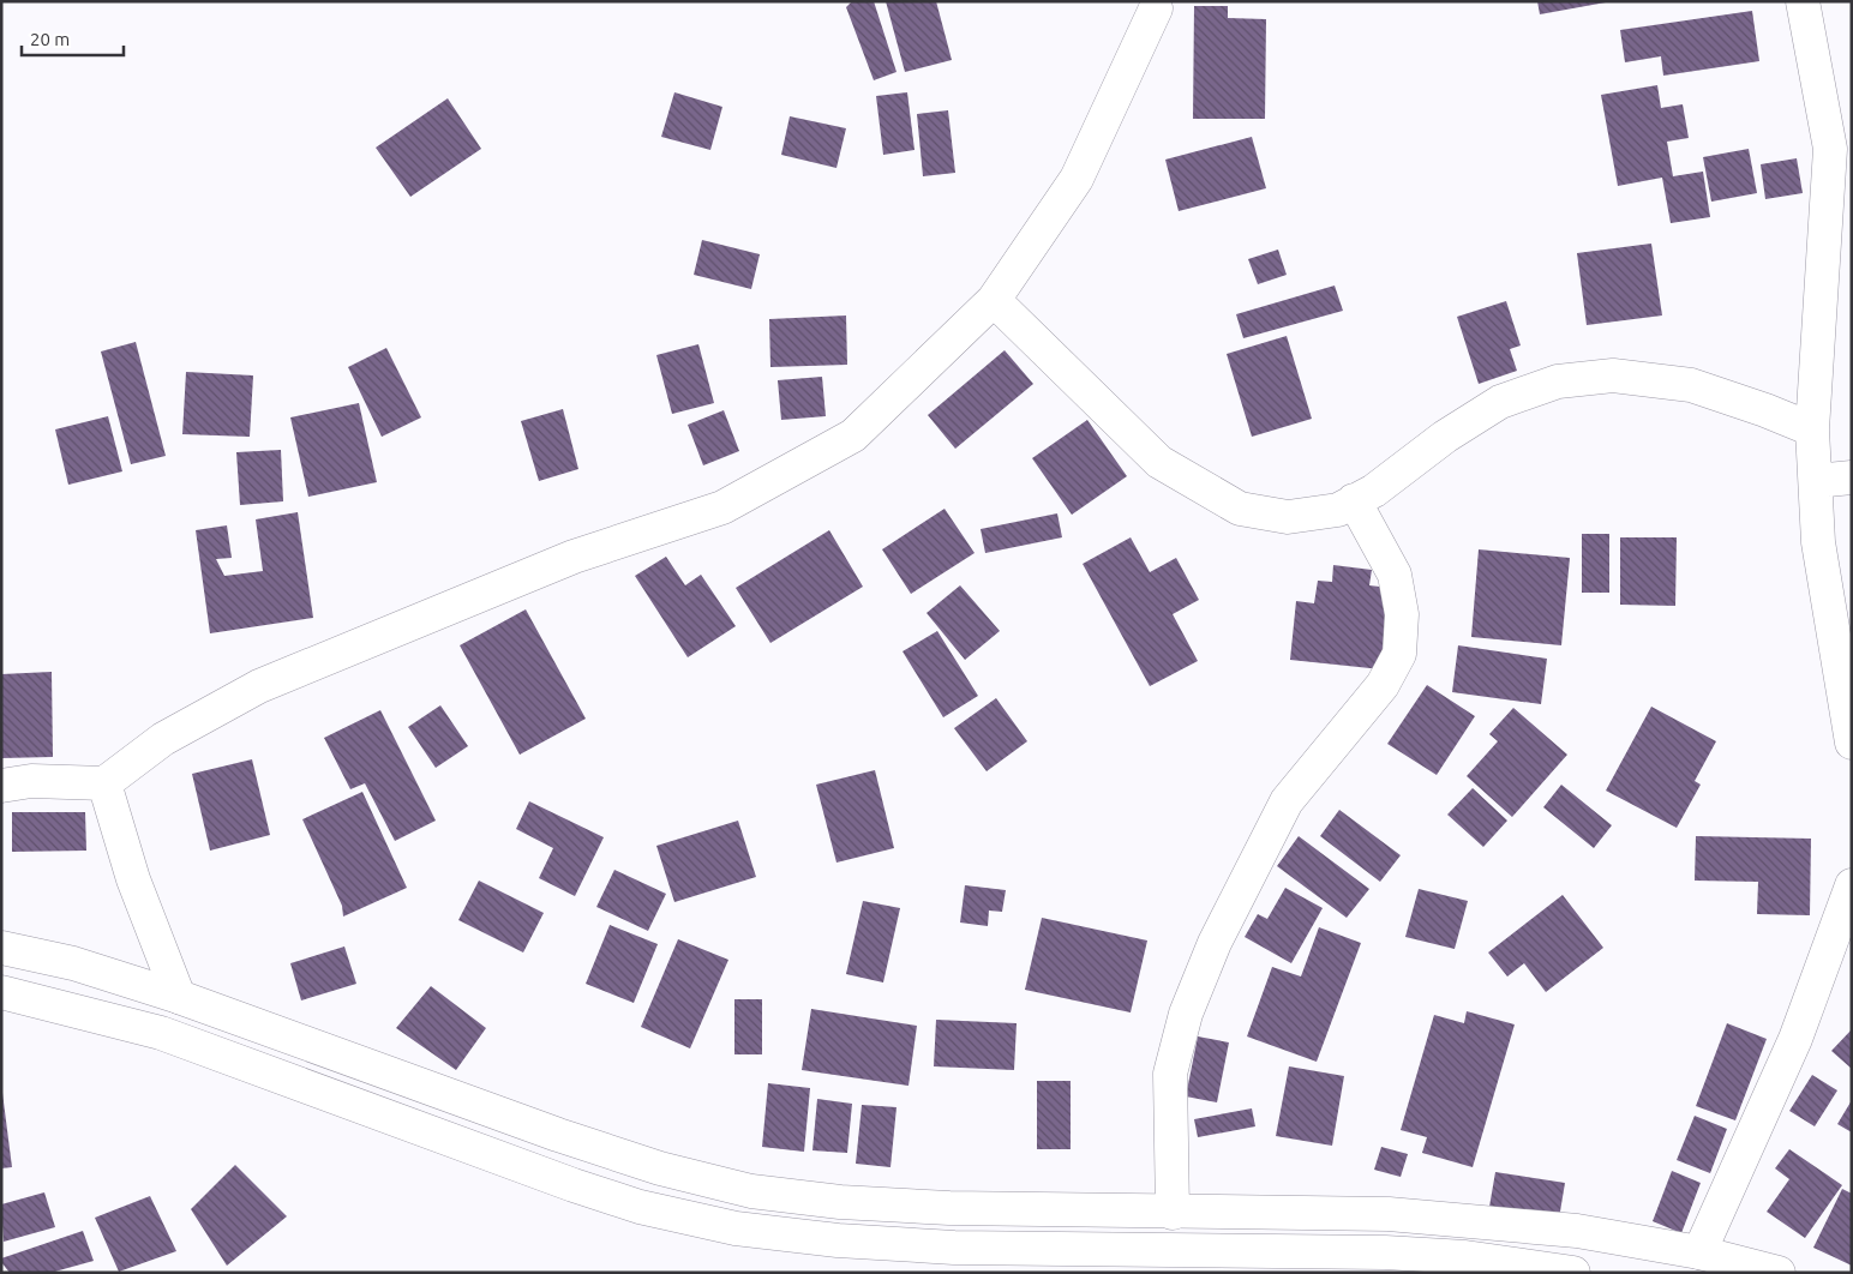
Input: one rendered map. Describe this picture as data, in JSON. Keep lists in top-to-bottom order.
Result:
{
  "scale_bar": "20 m"
}
